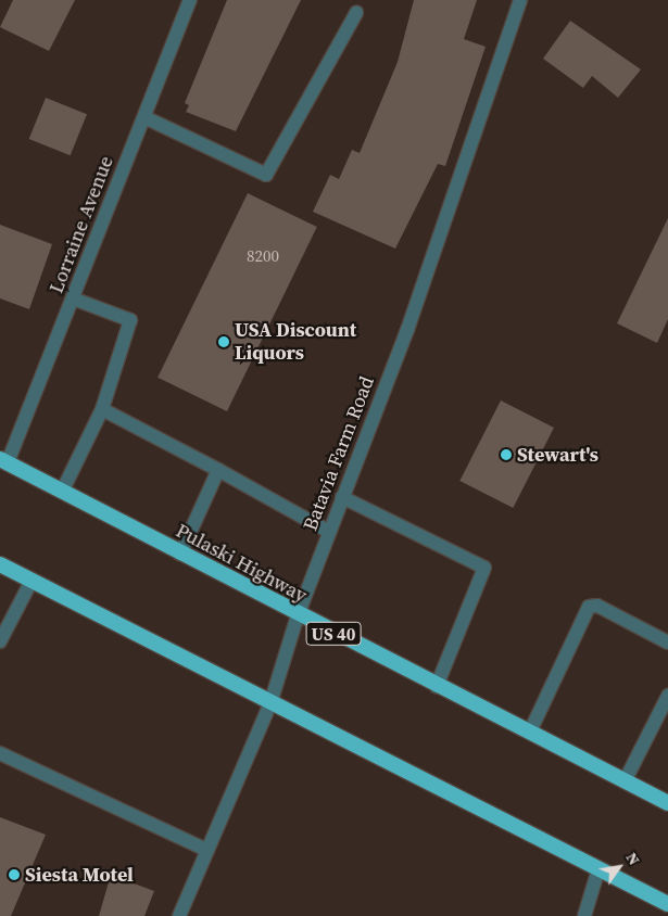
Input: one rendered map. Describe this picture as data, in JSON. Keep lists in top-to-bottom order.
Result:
{
  "streets": {
    "highway": ["Pulaski Highway", "US 40"],
    "street": ["Lorraine Avenue", "Batavia Farm Road"]
  },
  "crossings": [
    ["Lorraine Avenue", "Pulaski Highway"],
    ["Batavia Farm Road", "Pulaski Highway"]
  ],
  "places": ["USA Discount Liquors", "Stewart's", "Siesta Motel"],
  "house_numbers": ["8200"],
  "north": "top right"
}
